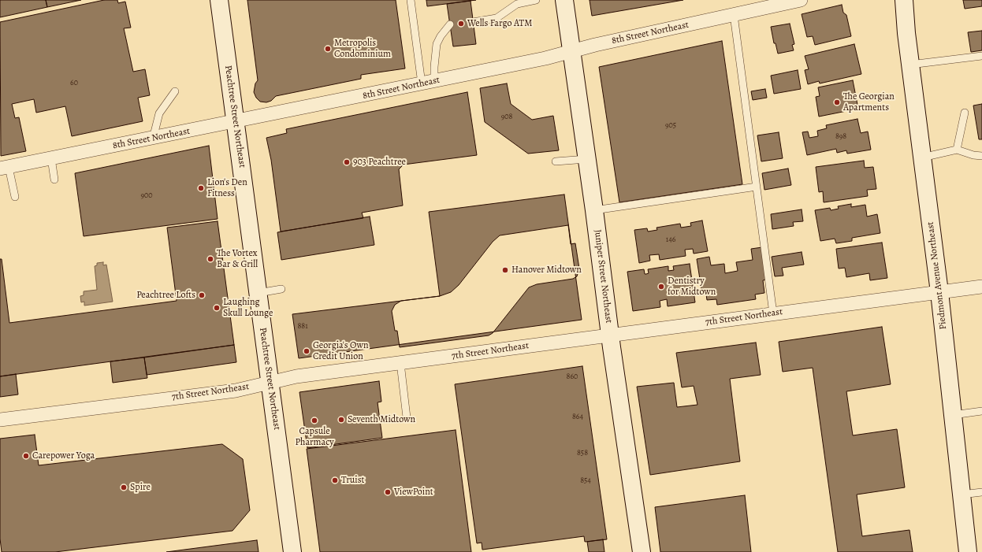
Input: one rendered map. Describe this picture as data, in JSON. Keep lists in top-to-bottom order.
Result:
{
  "streets": {
    "main road": ["Peachtree Street Northeast", "Piedmont Avenue Northeast", "Juniper Street Northeast"],
    "street": ["8th Street Northeast", "7th Street Northeast"]
  },
  "crossings": [
    ["8th Street Northeast", "Peachtree Street Northeast"],
    ["8th Street Northeast", "Juniper Street Northeast"],
    ["Peachtree Street Northeast", "7th Street Northeast"],
    ["Piedmont Avenue Northeast", "7th Street Northeast"],
    ["Juniper Street Northeast", "7th Street Northeast"]
  ],
  "places": [
    "Wells Fargo ATM",
    "Metropolis Condominium",
    "The Georgian Apartments",
    "903 Peachtree",
    "Lion's Den Fitness",
    "The Vortex Bar & Grill",
    "Hanover Midtown",
    "Dentistry for Midtown",
    "Peachtree Lofts",
    "Laughing Skull Lounge",
    "Georgia's Own Credit Union",
    "Seventh Midtown",
    "Capsule Pharmacy",
    "Carepower Yoga",
    "Truist",
    "Spire",
    "ViewPoint"
  ],
  "house_numbers": [
    "60",
    "908",
    "905",
    "898",
    "900",
    "146",
    "881",
    "860",
    "864",
    "858",
    "854"
  ]
}
